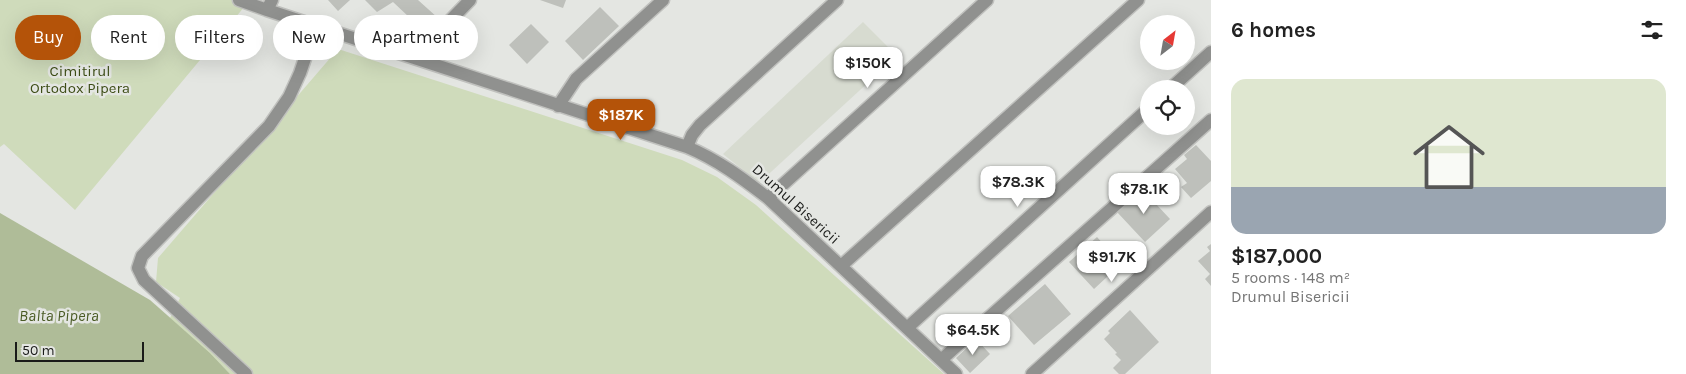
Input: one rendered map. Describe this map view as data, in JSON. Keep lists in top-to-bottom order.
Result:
{
  "streets": {
    "street": ["Drumul Bisericii"]
  },
  "water": ["Balta Pipera"],
  "parks": ["Cimitirul Ortodox Pipera"],
  "scale_bar": "50 m",
  "north": "top right",
  "page": {
    "heading": "6 homes",
    "chip": [
      "Buy",
      "Rent",
      "Filters",
      "New",
      "Apartment"
    ],
    "price": [
      "$150K",
      "$187K",
      "$78.3K",
      "$78.1K",
      "$91.7K",
      "$64.5K"
    ],
    "list": [
      {
        "name": "$187,000",
        "note": "5 rooms · 148 m² · Drumul Bisericii"
      }
    ],
    "scale": "50 m"
  }
}
